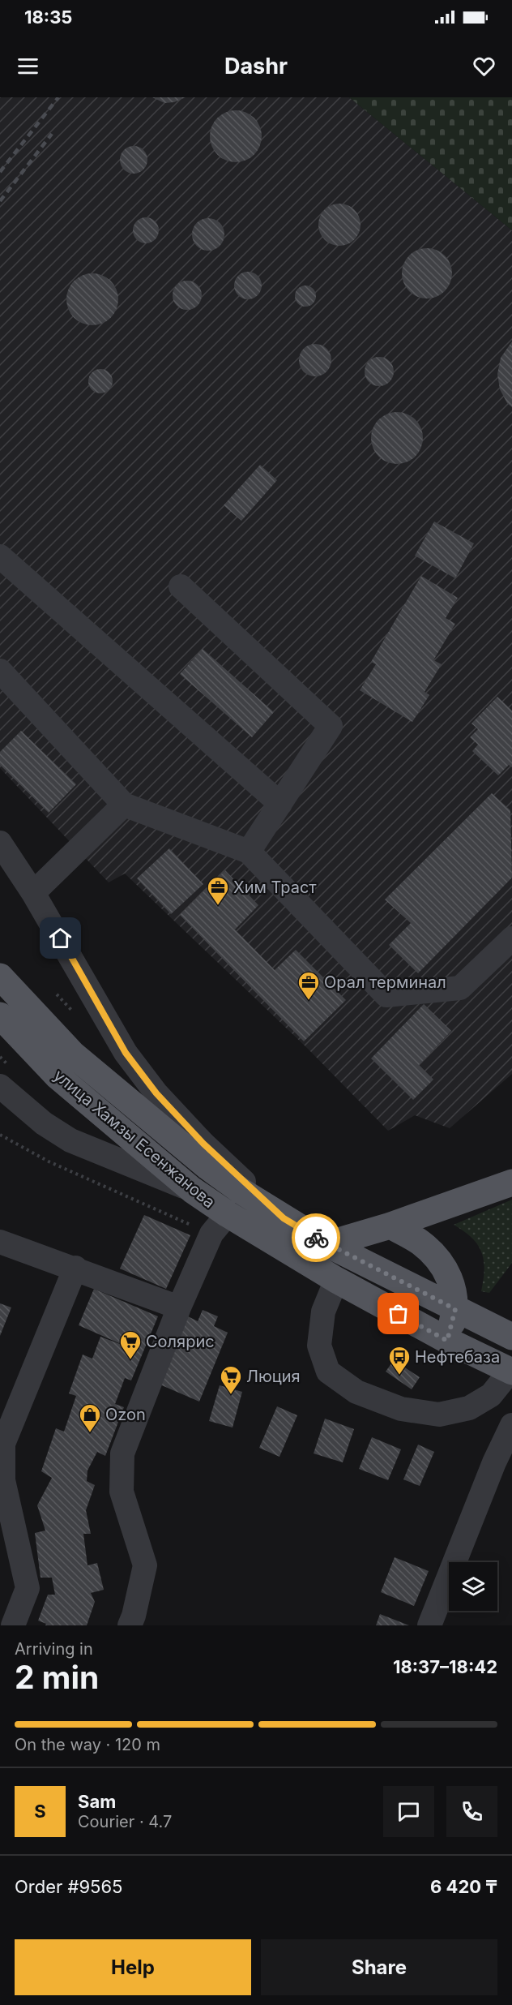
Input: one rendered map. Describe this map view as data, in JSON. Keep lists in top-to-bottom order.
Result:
{
  "streets": {
    "main road": ["улица Хамзы Есенжанова"]
  },
  "places": {
    "office": ["Хим Траст", "Орал терминал"],
    "supermarket": ["Солярис", "Люция"],
    "bus stop": ["Нефтебаза"],
    "shop": ["Ozon"]
  },
  "page": {
    "status": "18:35",
    "header": "Dashr",
    "heading": ["2 min", "Arriving in", "18:37–18:42"],
    "panel": [
      "Sam",
      "Courier · 4.7",
      "Order #9565",
      "6 420 ₸"
    ],
    "bar": "On the way · 120 m",
    "round": "S",
    "buttons": ["Help", "Share"]
  }
}
